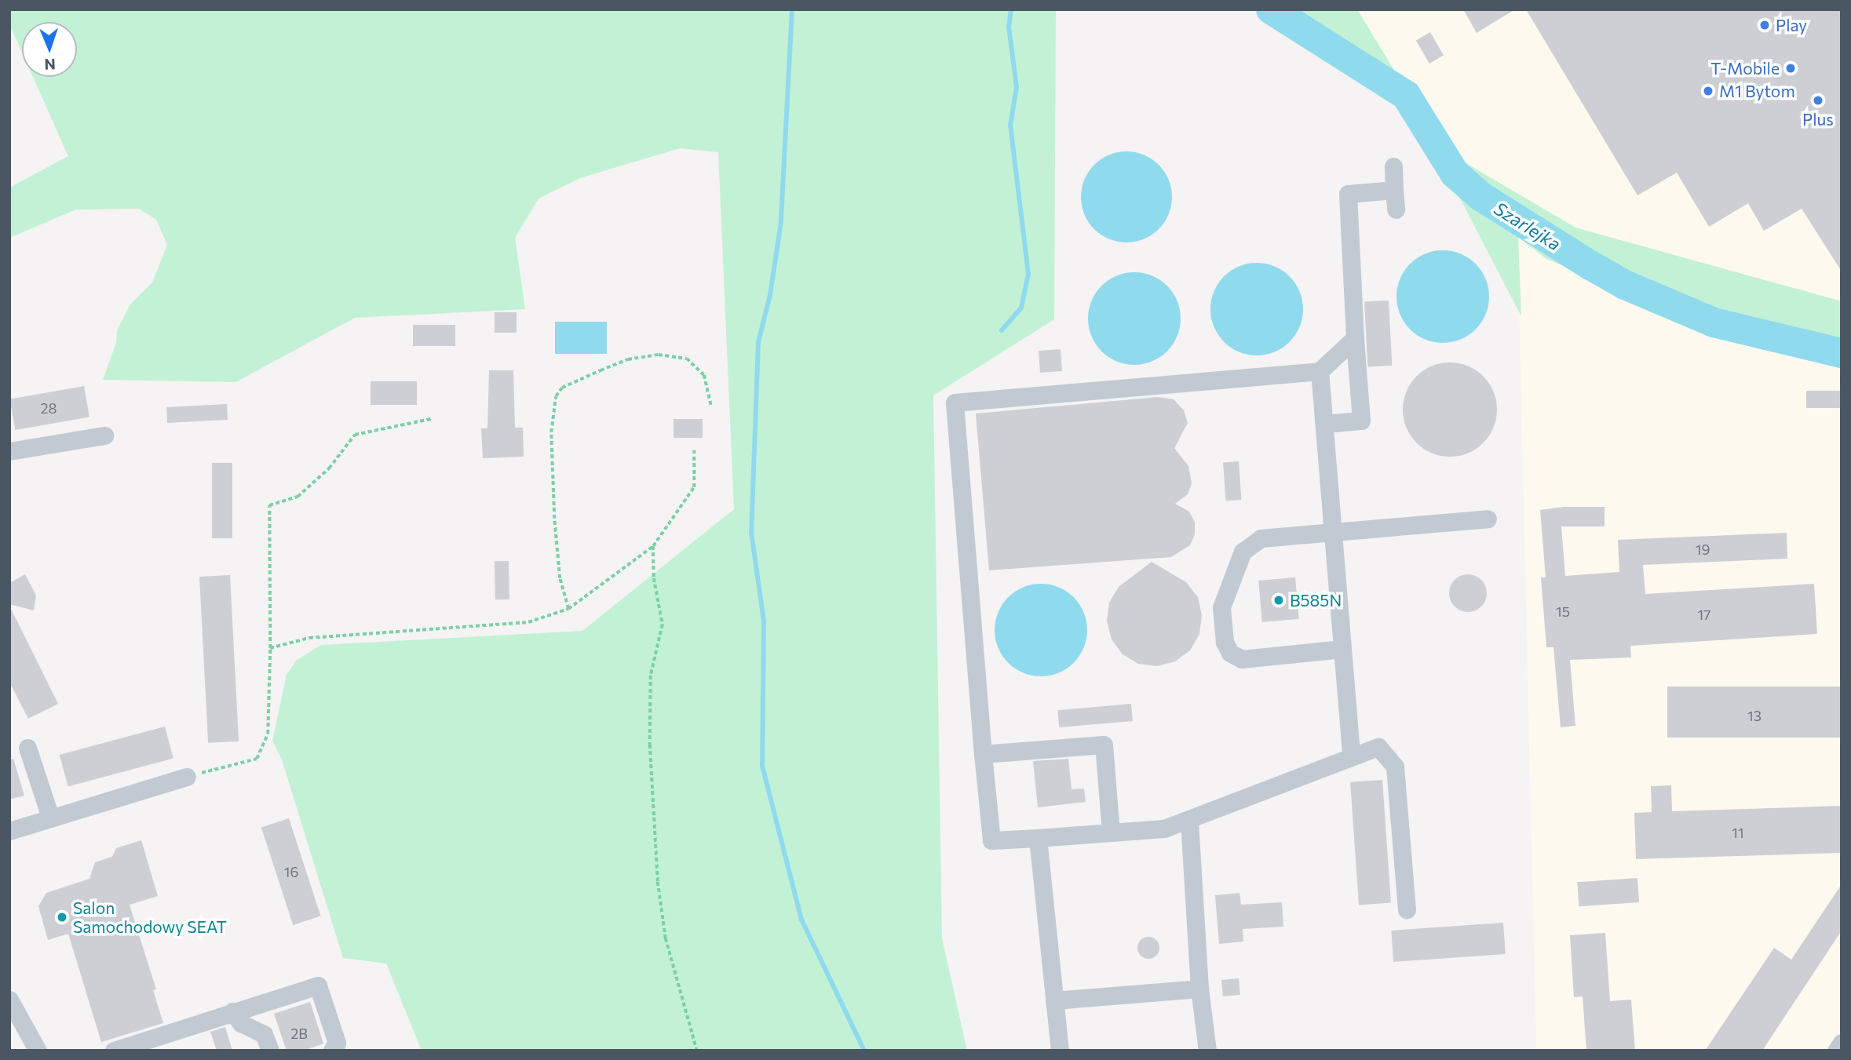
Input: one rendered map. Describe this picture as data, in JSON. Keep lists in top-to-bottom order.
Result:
{
  "water": ["Szarlejka"],
  "places": [
    "Play",
    "T-Mobile",
    "M1 Bytom",
    "Plus",
    "B585N",
    "Salon Samochodowy SEAT"
  ],
  "house_numbers": [
    "28",
    "19",
    "15",
    "17",
    "13",
    "11",
    "16",
    "2B"
  ],
  "north": "bottom"
}
